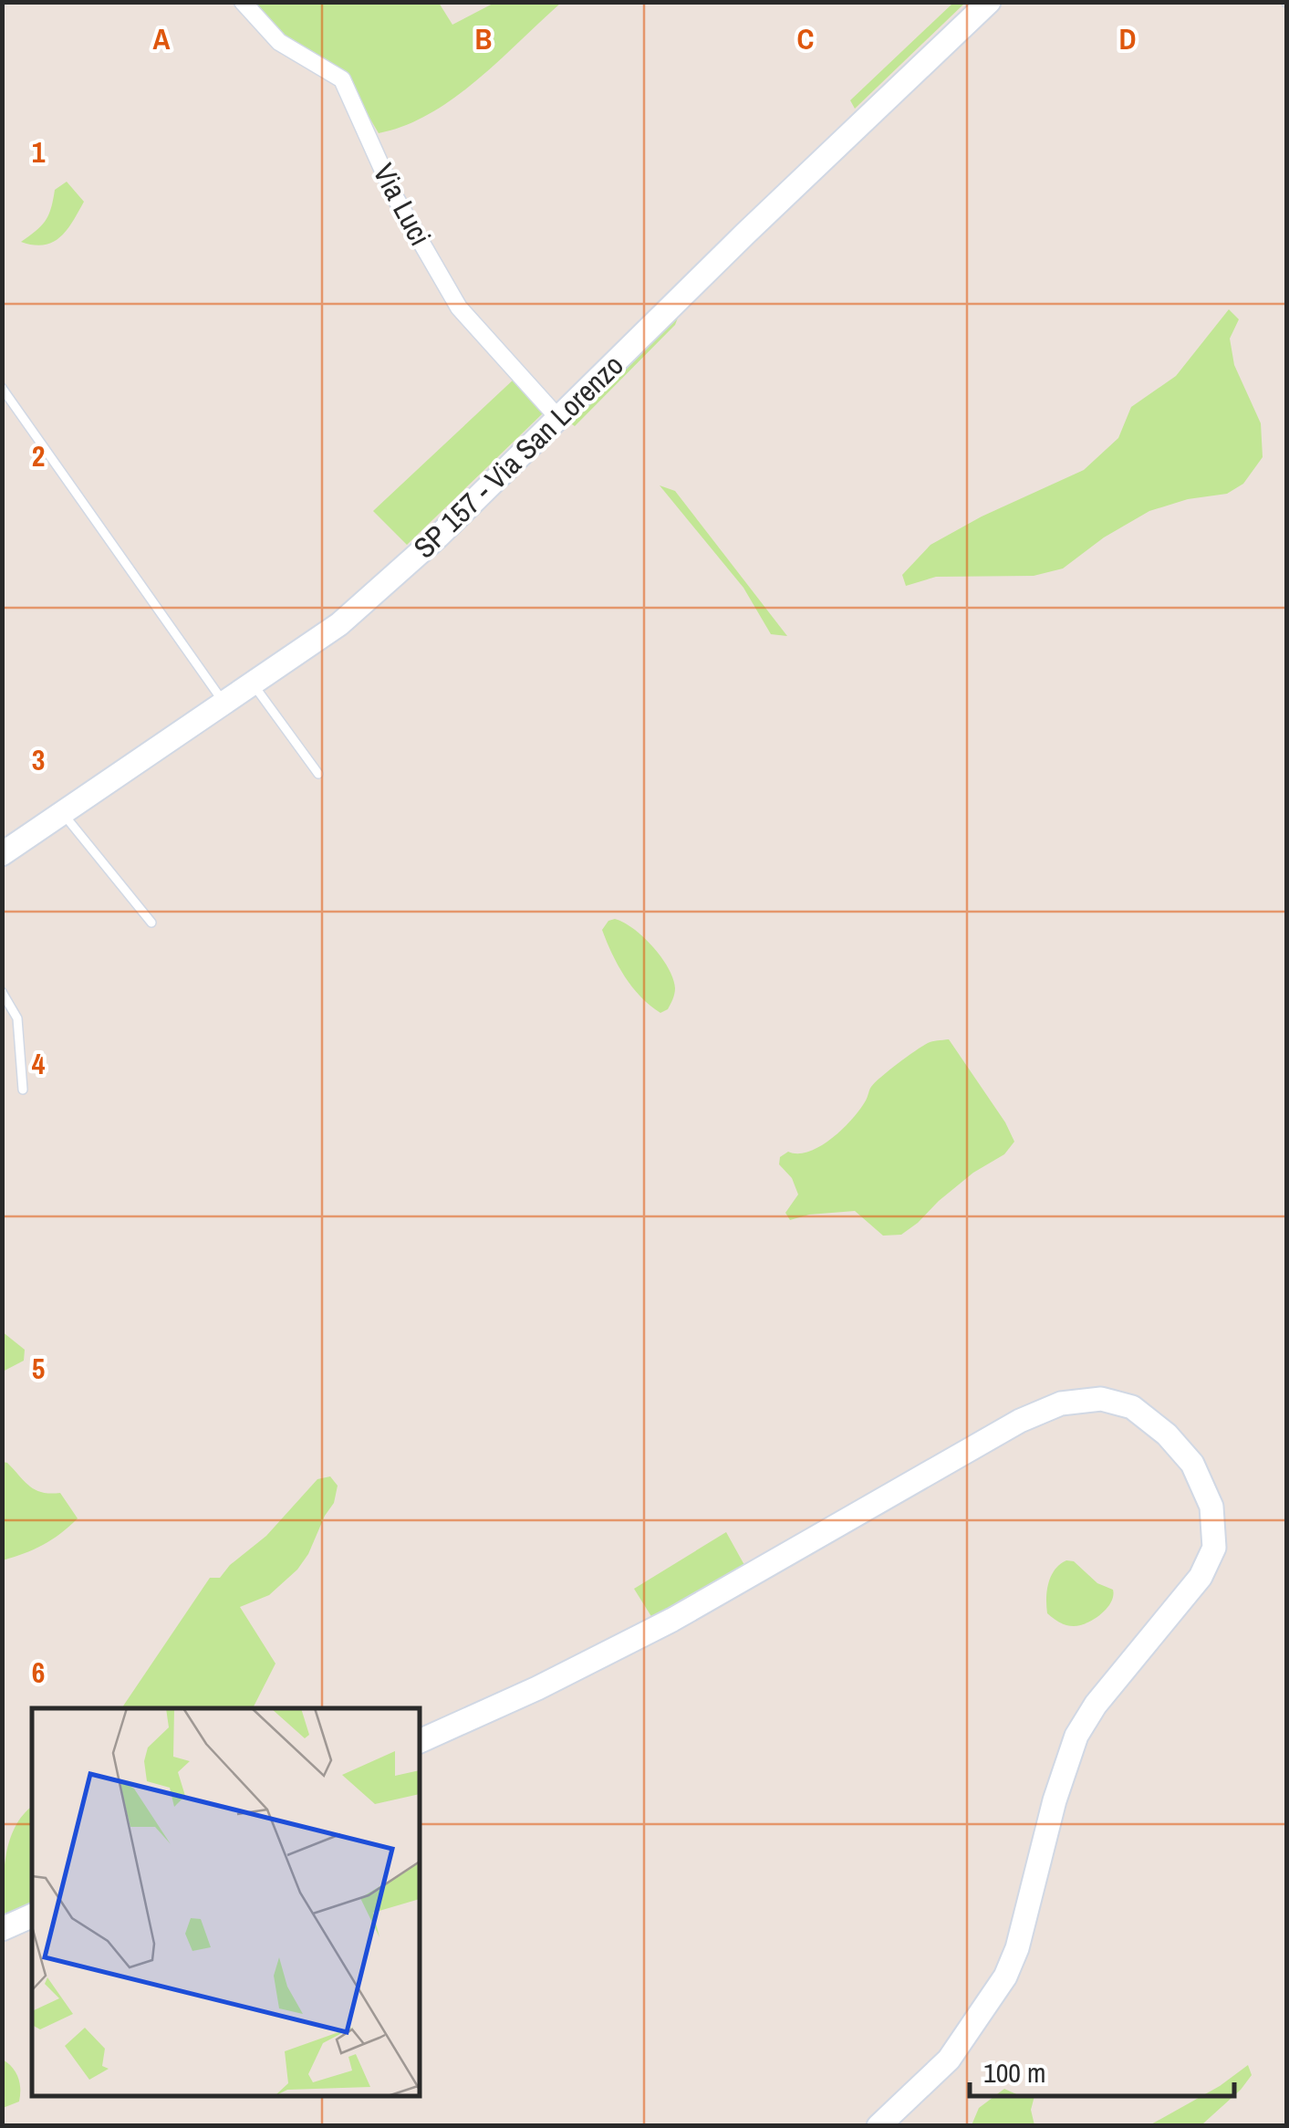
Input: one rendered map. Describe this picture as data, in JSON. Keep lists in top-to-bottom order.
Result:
{
  "streets": {
    "street": ["Via Luci", "SP 157 - Via San Lorenzo"]
  },
  "crossings": [
    ["Via Luci", "SP 157 - Via San Lorenzo"]
  ],
  "scale_bar": "100 m",
  "grid": {
    "columns": [
      "A",
      "B",
      "C",
      "D"
    ],
    "rows": [
      "1",
      "2",
      "3",
      "4",
      "5",
      "6"
    ]
  }
}
